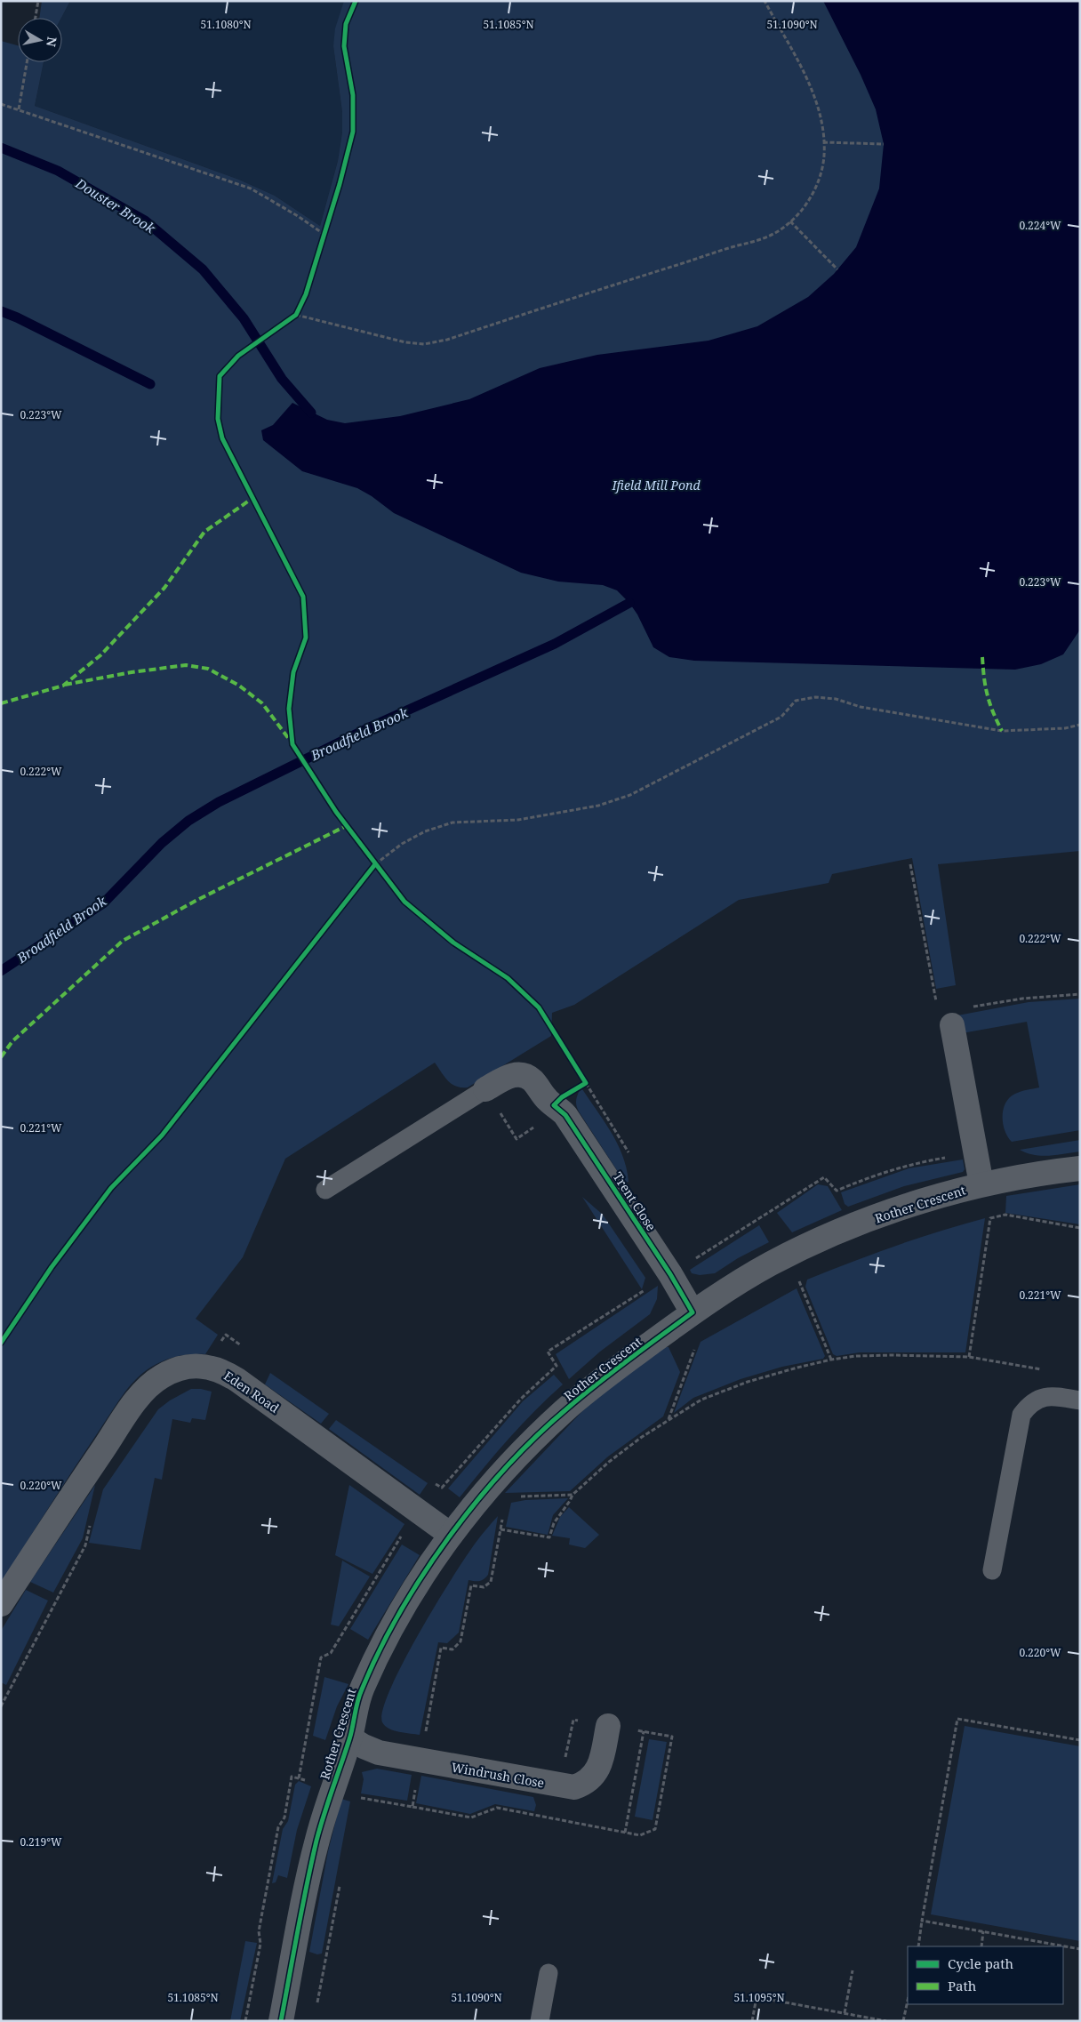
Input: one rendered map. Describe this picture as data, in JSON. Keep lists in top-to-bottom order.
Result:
{
  "streets": {
    "street": [
      "Trent Close",
      "Rother Crescent",
      "Eden Road",
      "Windrush Close"
    ]
  },
  "crossings": [
    ["Trent Close", "Rother Crescent"],
    ["Rother Crescent", "Eden Road"],
    ["Rother Crescent", "Windrush Close"]
  ],
  "water": ["Douster Brook", "Broadfield Brook"],
  "parks": ["Ifield Mill Pond"],
  "legend": ["Cycle path", "Path"],
  "north": "right",
  "coordinates": [
    "51.1080°N",
    "51.1085°N",
    "51.1090°N",
    "0.224°W",
    "0.223°W",
    "0.222°W",
    "0.221°W",
    "0.220°W",
    "0.219°W",
    "51.1095°N"
  ]
}
